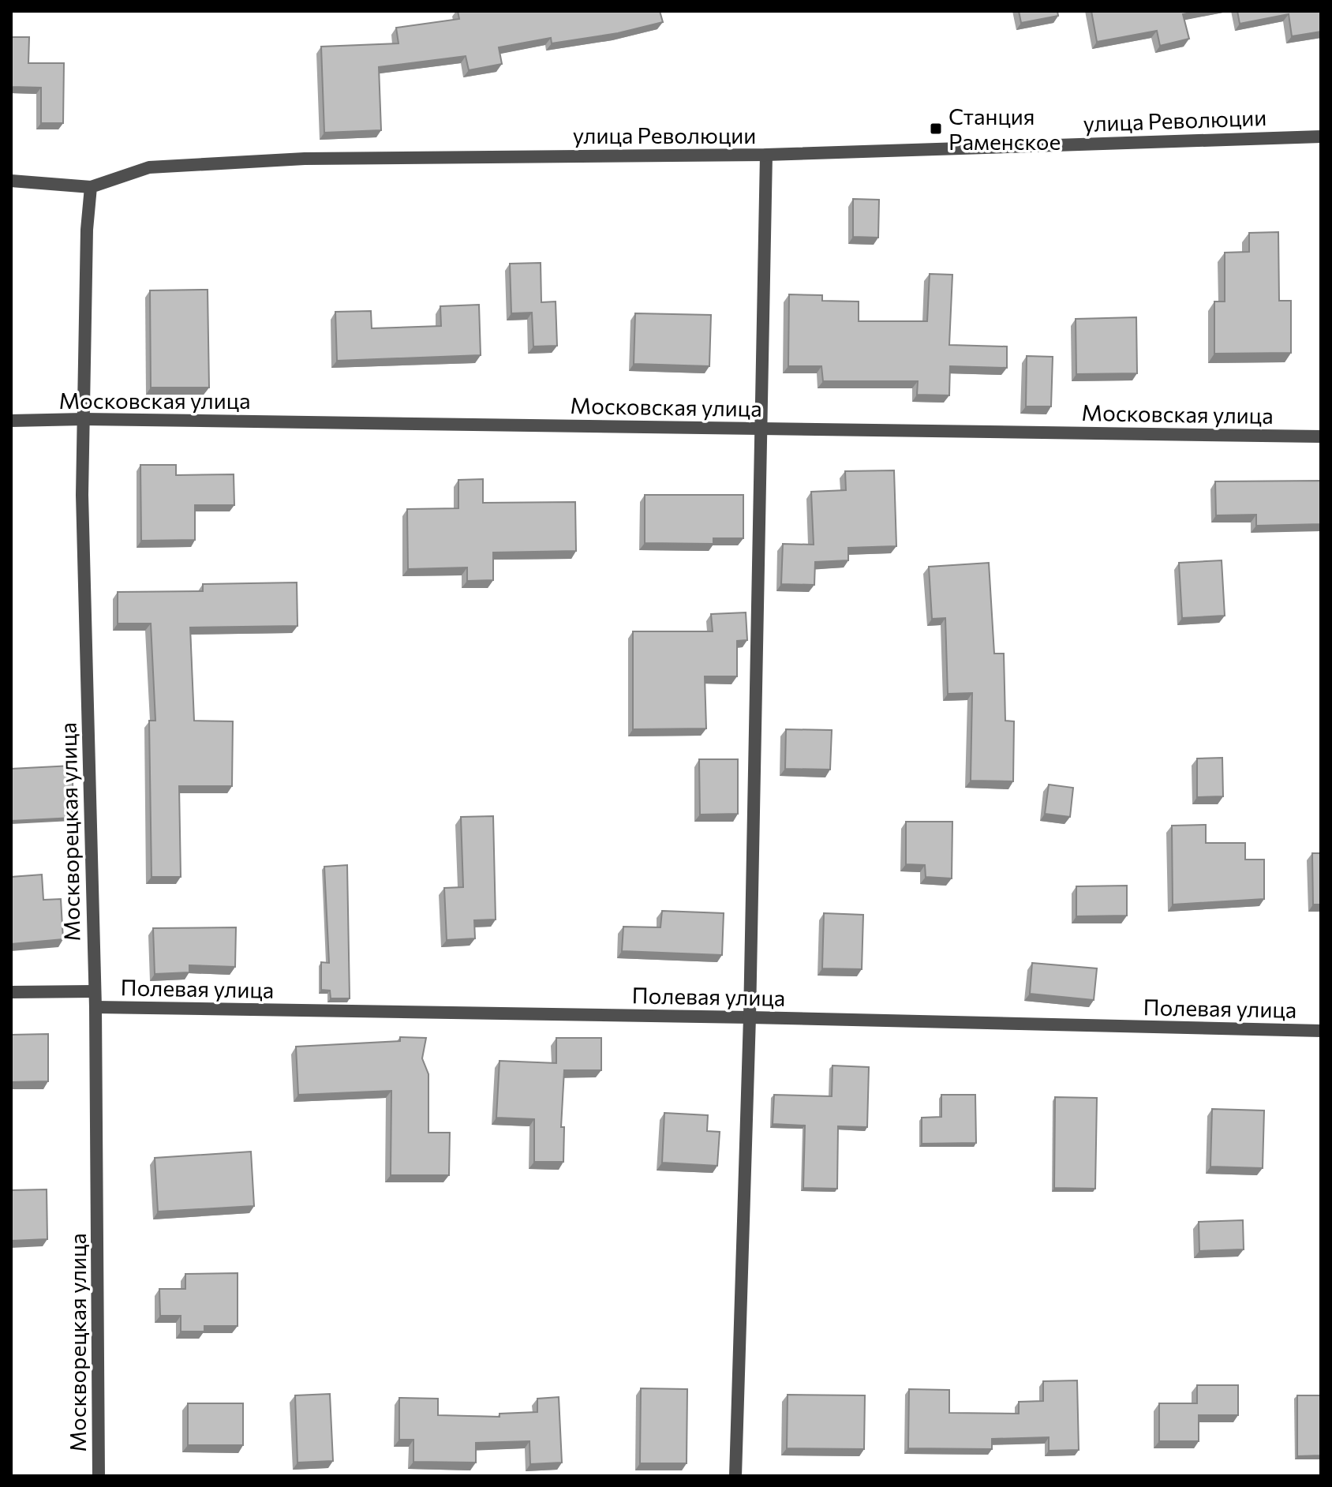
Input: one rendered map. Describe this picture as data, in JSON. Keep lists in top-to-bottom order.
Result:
{
  "streets": {
    "street": [
      "улица Революции",
      "Московская улица",
      "Москворецкая улица",
      "Полевая улица"
    ]
  },
  "crossings": [
    ["улица Революции", "Москворецкая улица"],
    ["Московская улица", "Москворецкая улица"],
    ["Москворецкая улица", "Полевая улица"]
  ],
  "places": {
    "transit": ["Станция Раменское"]
  }
}
